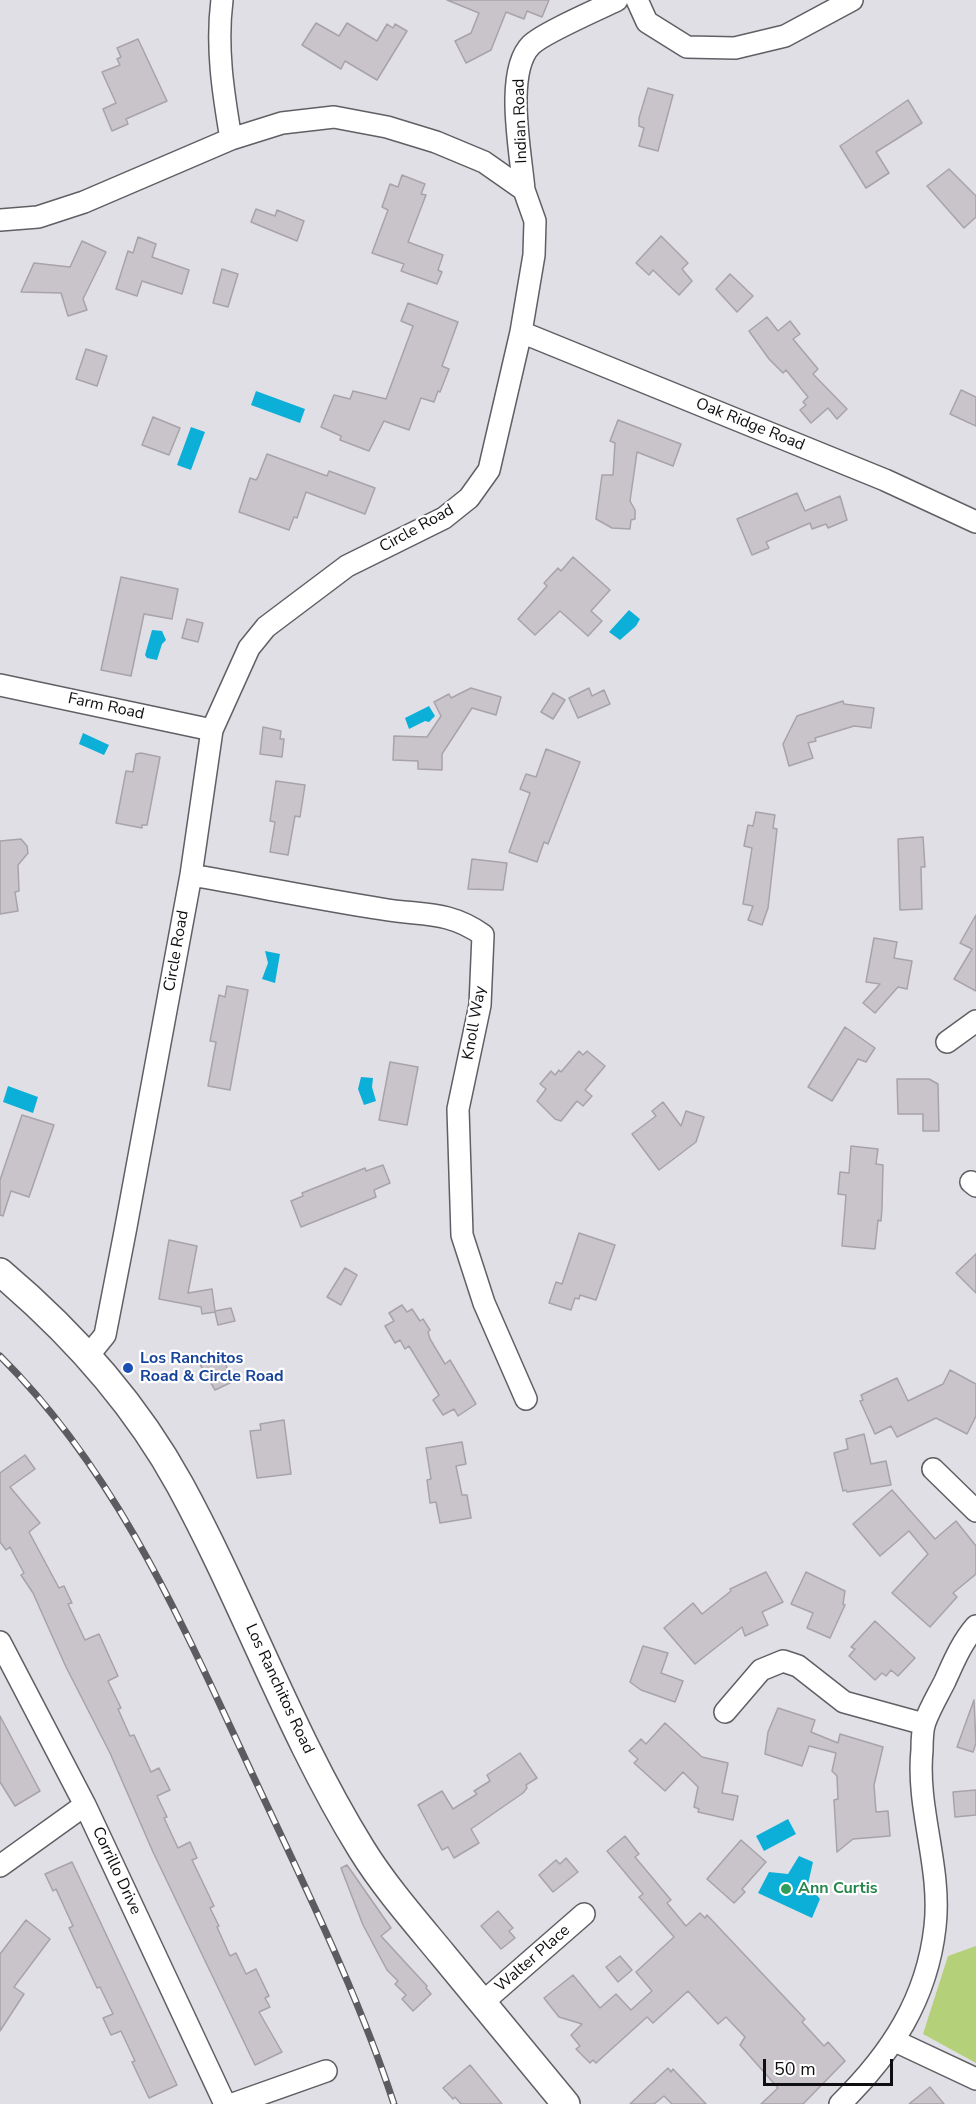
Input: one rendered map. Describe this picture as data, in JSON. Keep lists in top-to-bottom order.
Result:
{
  "streets": {
    "main road": ["Los Ranchitos Road"],
    "street": [
      "Indian Road",
      "Oak Ridge Road",
      "Circle Road",
      "Farm Road",
      "Knoll Way",
      "Corrillo Drive",
      "Walter Place"
    ]
  },
  "crossings": [
    ["Indian Road", "Circle Road"],
    ["Oak Ridge Road", "Circle Road"],
    ["Circle Road", "Farm Road"],
    ["Circle Road", "Knoll Way"],
    ["Circle Road", "Los Ranchitos Road"],
    ["Los Ranchitos Road", "Walter Place"]
  ],
  "places": ["Los Ranchitos Road & Circle Road", "Ann Curtis"],
  "scale_bar": "50 m"
}
